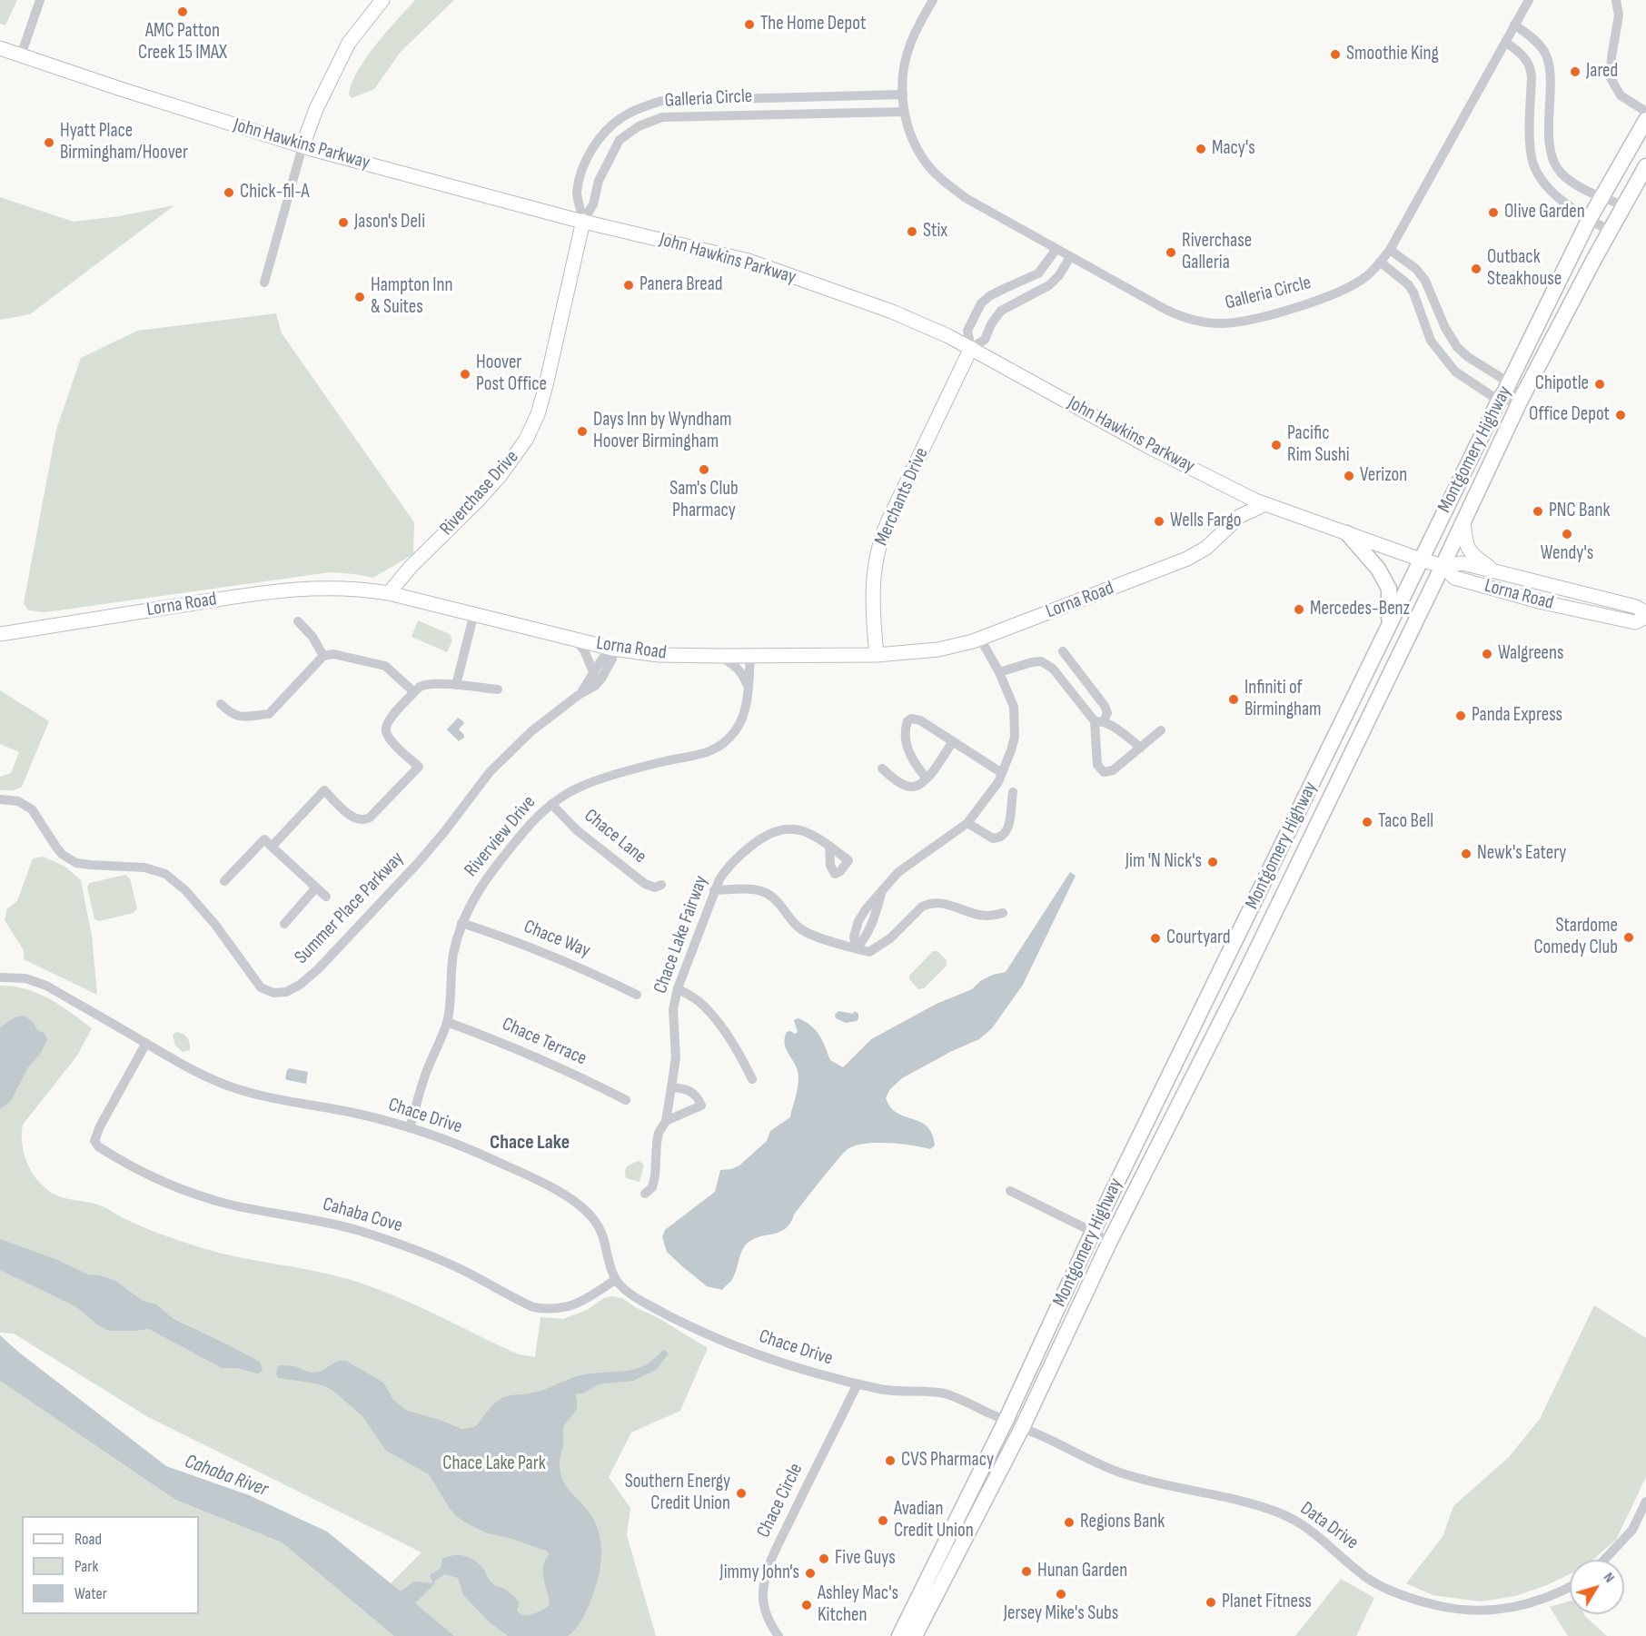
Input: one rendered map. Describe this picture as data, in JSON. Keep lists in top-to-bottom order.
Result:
{
  "streets": {
    "main road": ["Montgomery Highway"],
    "street": [
      "Galleria Circle",
      "John Hawkins Parkway",
      "Riverchase Drive",
      "Merchants Drive",
      "Lorna Road",
      "Riverview Drive",
      "Chace Lane",
      "Summer Place Parkway",
      "Chace Lake Fairway",
      "Chace Way",
      "Chace Terrace",
      "Chace Drive",
      "Cahaba Cove",
      "Chace Circle",
      "Data Drive"
    ]
  },
  "crossings": [
    ["Galleria Circle", "John Hawkins Parkway"],
    ["Galleria Circle", "Riverchase Drive"],
    ["John Hawkins Parkway", "Montgomery Highway"],
    ["John Hawkins Parkway", "Riverchase Drive"],
    ["John Hawkins Parkway", "Merchants Drive"],
    ["John Hawkins Parkway", "Lorna Road"],
    ["Montgomery Highway", "Lorna Road"],
    ["Montgomery Highway", "Chace Drive"],
    ["Montgomery Highway", "Data Drive"],
    ["Riverchase Drive", "Lorna Road"],
    ["Merchants Drive", "Lorna Road"],
    ["Lorna Road", "Riverview Drive"],
    ["Lorna Road", "Summer Place Parkway"],
    ["Riverview Drive", "Chace Lane"],
    ["Riverview Drive", "Chace Way"],
    ["Riverview Drive", "Chace Terrace"],
    ["Riverview Drive", "Chace Drive"],
    ["Chace Drive", "Cahaba Cove"],
    ["Chace Drive", "Chace Circle"],
    ["Chace Drive", "Data Drive"]
  ],
  "districts": ["Chace Lake"],
  "water": ["Cahaba River"],
  "parks": ["Chace Lake Park"],
  "places": [
    "AMC Patton Creek 15 IMAX",
    "The Home Depot",
    "Smoothie King",
    "Jared",
    "Hyatt Place Birmingham/Hoover",
    "Macy's",
    "Chick-fil-A",
    "Olive Garden",
    "Jason's Deli",
    "Stix",
    "Riverchase Galleria",
    "Outback Steakhouse",
    "Panera Bread",
    "Hampton Inn & Suites",
    "Hoover Post Office",
    "Chipotle",
    "Office Depot",
    "Days Inn by Wyndham Hoover Birmingham",
    "Pacific Rim Sushi",
    "Sam's Club Pharmacy",
    "Verizon",
    "PNC Bank",
    "Wells Fargo",
    "Wendy's",
    "Mercedes-Benz",
    "Walgreens",
    "Infiniti of Birmingham",
    "Panda Express",
    "Taco Bell",
    "Newk's Eatery",
    "Jim 'N Nick's",
    "Stardome Comedy Club",
    "Courtyard",
    "CVS Pharmacy",
    "Southern Energy Credit Union",
    "Avadian Credit Union",
    "Regions Bank",
    "Five Guys",
    "Hunan Garden",
    "Jimmy John's",
    "Jersey Mike's Subs",
    "Planet Fitness",
    "Ashley Mac's Kitchen"
  ],
  "legend": ["Road", "Park", "Water"],
  "north": "top right"
}
